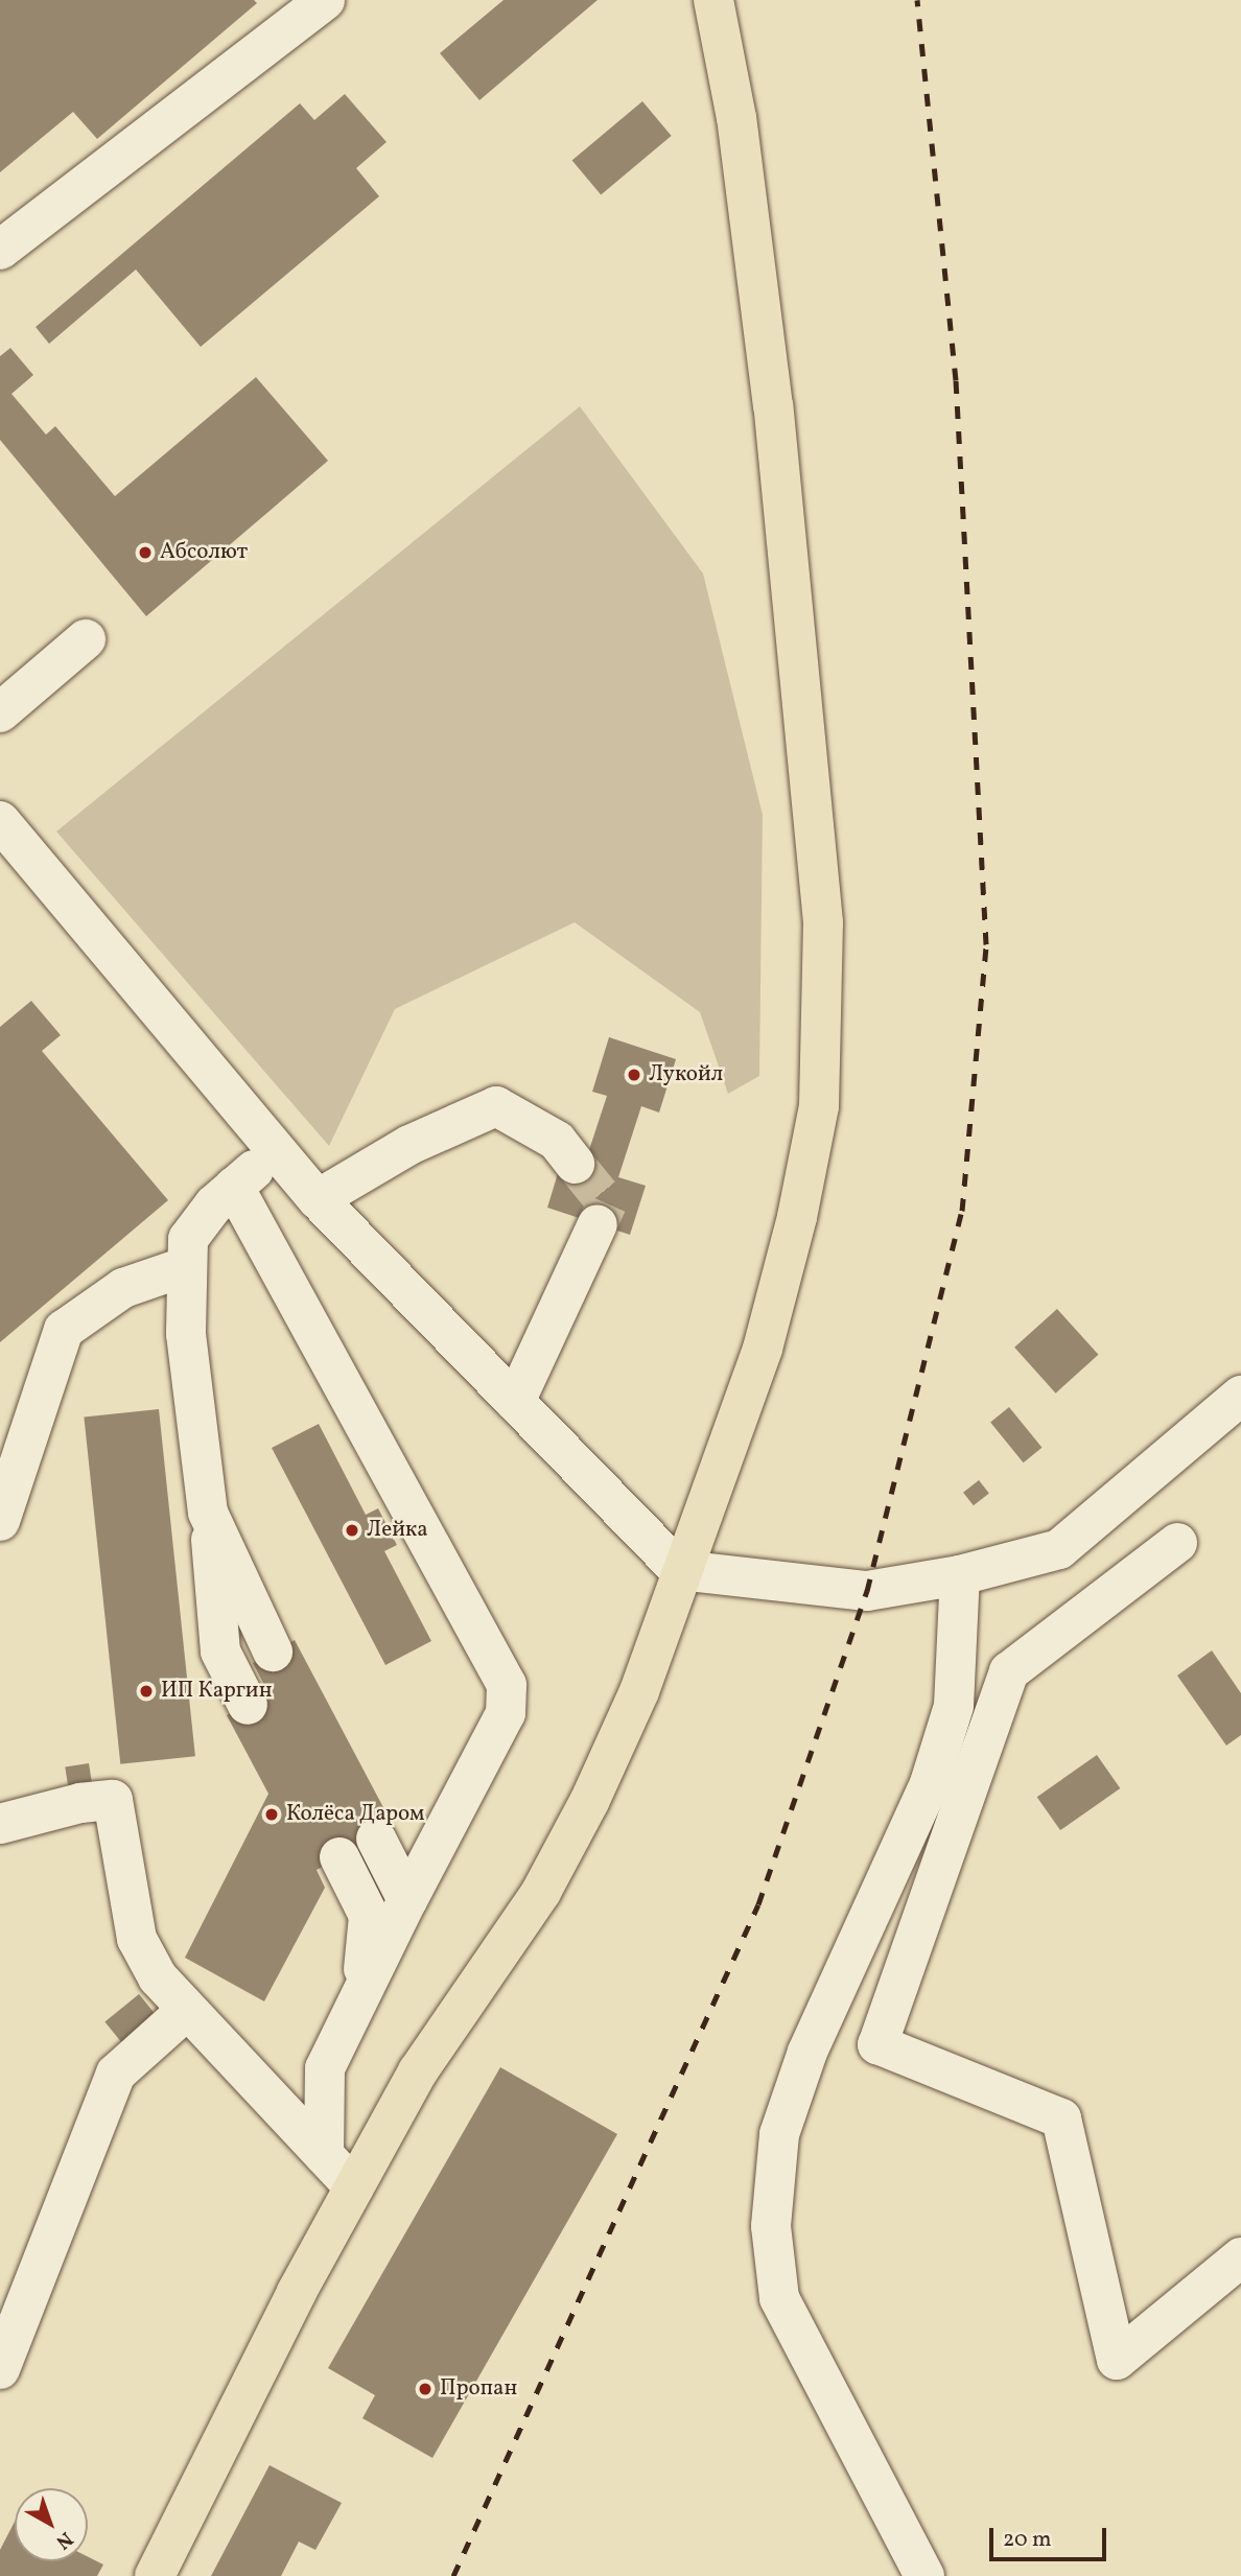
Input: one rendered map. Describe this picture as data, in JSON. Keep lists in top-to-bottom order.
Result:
{
  "places": [
    "Абсолют",
    "Лукойл",
    "Лейка",
    "ИП Каргин",
    "Колёса Даром",
    "Пропан"
  ],
  "scale_bar": "20 m",
  "north": "bottom right"
}
